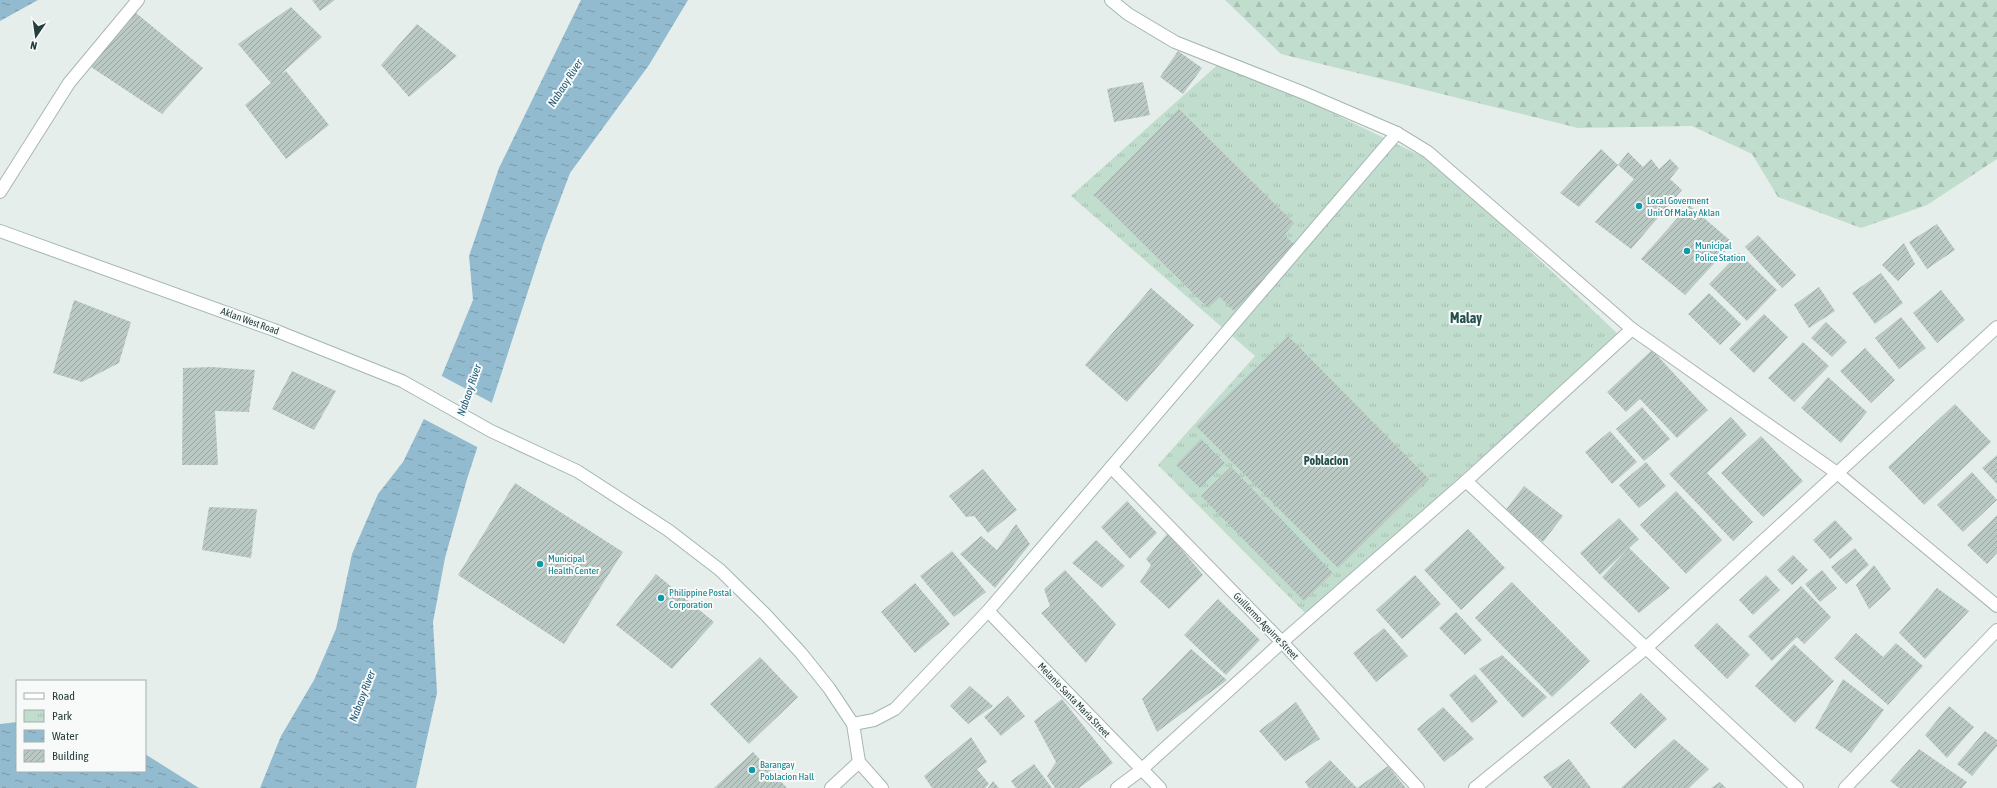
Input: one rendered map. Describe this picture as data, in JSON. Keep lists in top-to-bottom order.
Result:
{
  "streets": {
    "street": ["Aklan West Road", "Guillermo Aguirre Street", "Melanio Santa Maria Street"]
  },
  "districts": ["Malay", "Poblacion"],
  "water": ["Nabaoy River"],
  "places": [
    "Local Goverment Unit Of Malay Aklan",
    "Municipal Police Station",
    "Municipal Health Center",
    "Philippine Postal Corporation",
    "Barangay Poblacion Hall"
  ],
  "legend": [
    "Road",
    "Park",
    "Water",
    "Building"
  ],
  "north": "bottom"
}
